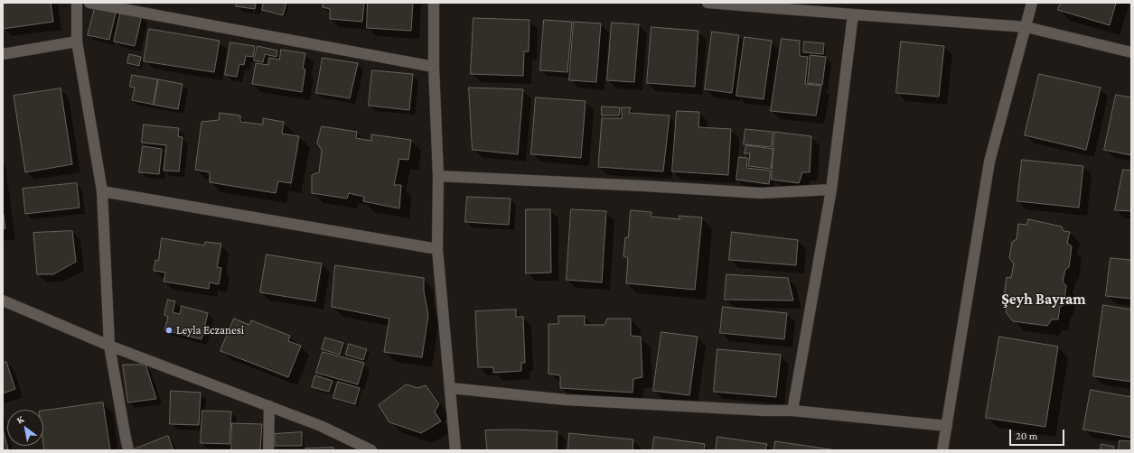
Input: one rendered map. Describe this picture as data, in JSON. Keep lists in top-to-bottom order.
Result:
{
  "districts": ["Şeyh Bayram"],
  "places": ["Leyla Eczanesi"],
  "scale_bar": "20 m",
  "north": "top left"
}
